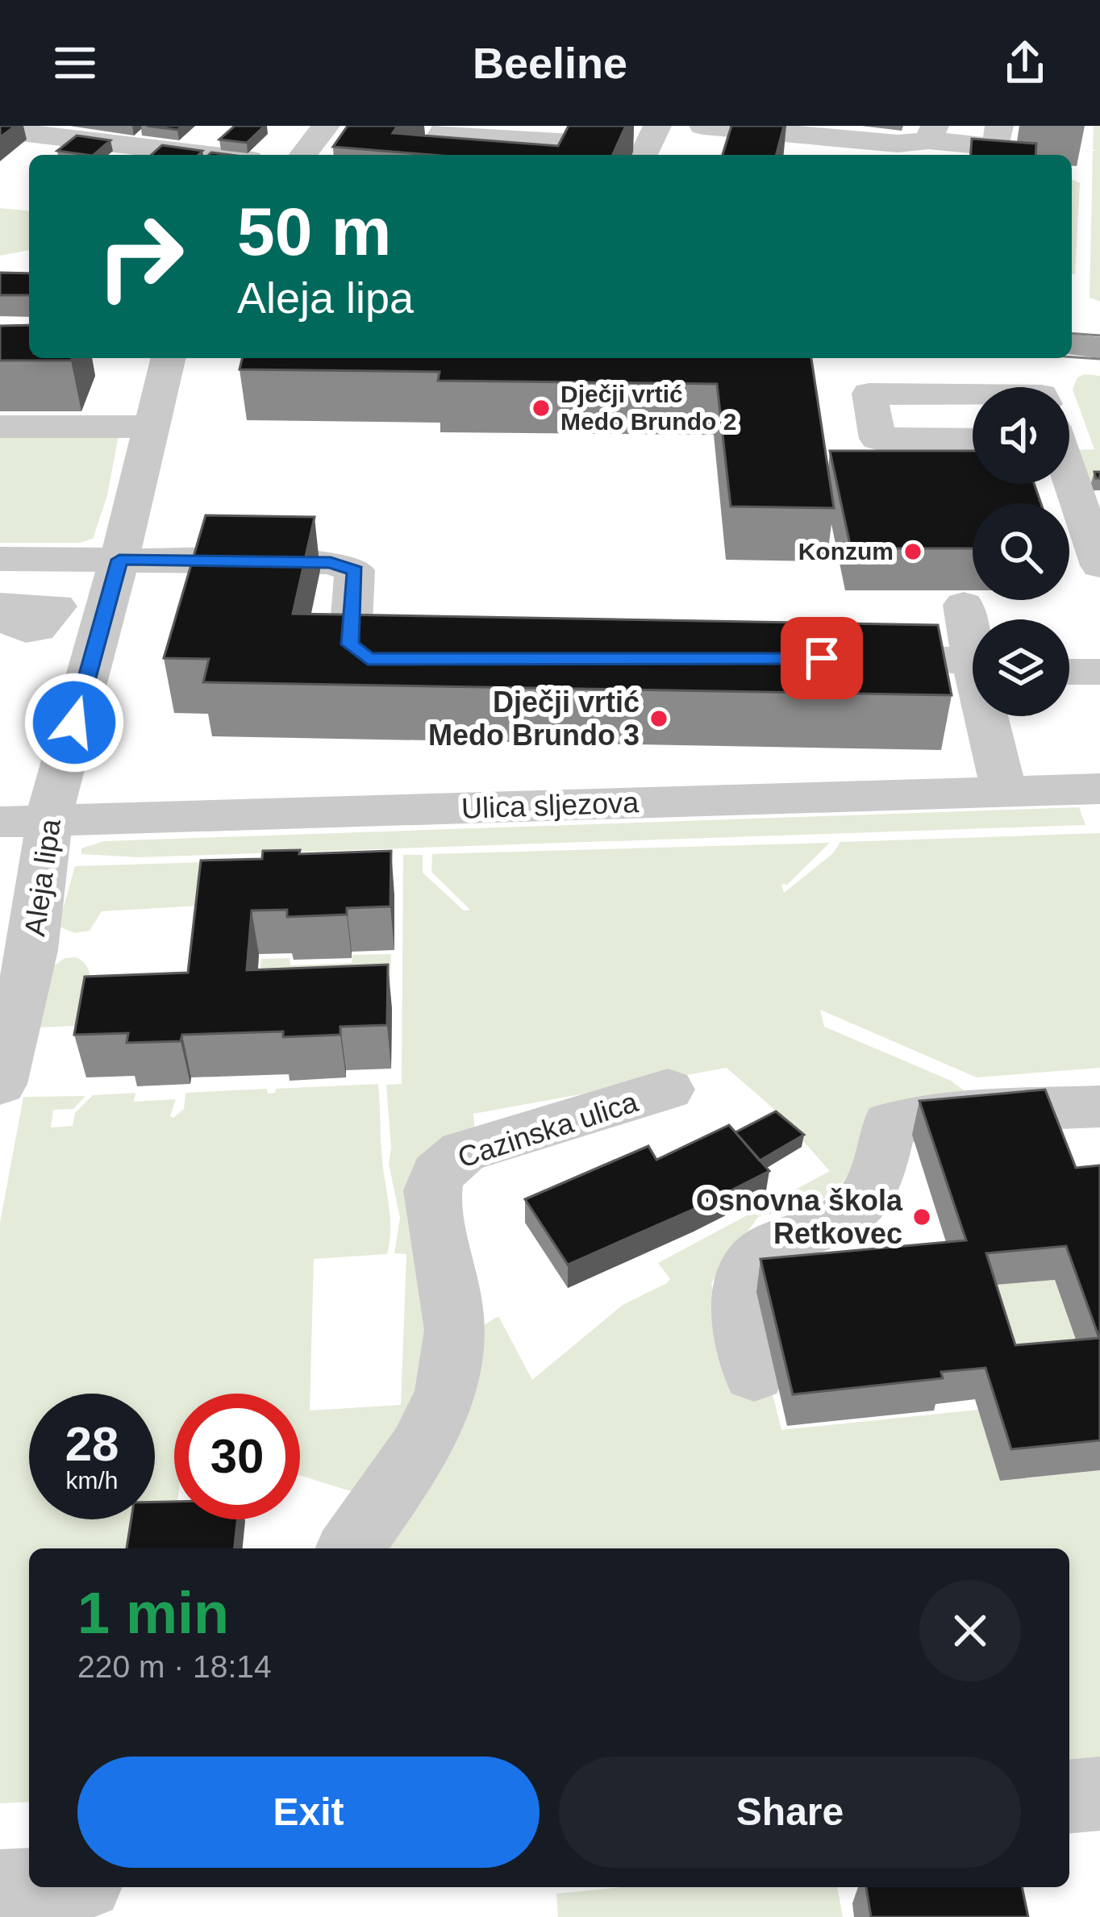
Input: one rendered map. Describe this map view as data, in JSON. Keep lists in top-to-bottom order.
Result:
{
  "streets": {
    "street": ["Ulica sljezova", "Aleja lipa", "Cazinska ulica"]
  },
  "crossings": [
    ["Ulica sljezova", "Aleja lipa"]
  ],
  "places": [
    "Dječji vrtić Medo Brundo 2",
    "Konzum",
    "Dječji vrtić Medo Brundo 3",
    "Osnovna škola Retkovec"
  ],
  "page": {
    "header": "Beeline",
    "turn": ["50 m", "Aleja lipa"],
    "speed": "28 km/h",
    "limit": "30",
    "heading": ["1 min", "220 m · 18:14"],
    "buttons": ["Exit", "Share"]
  }
}
